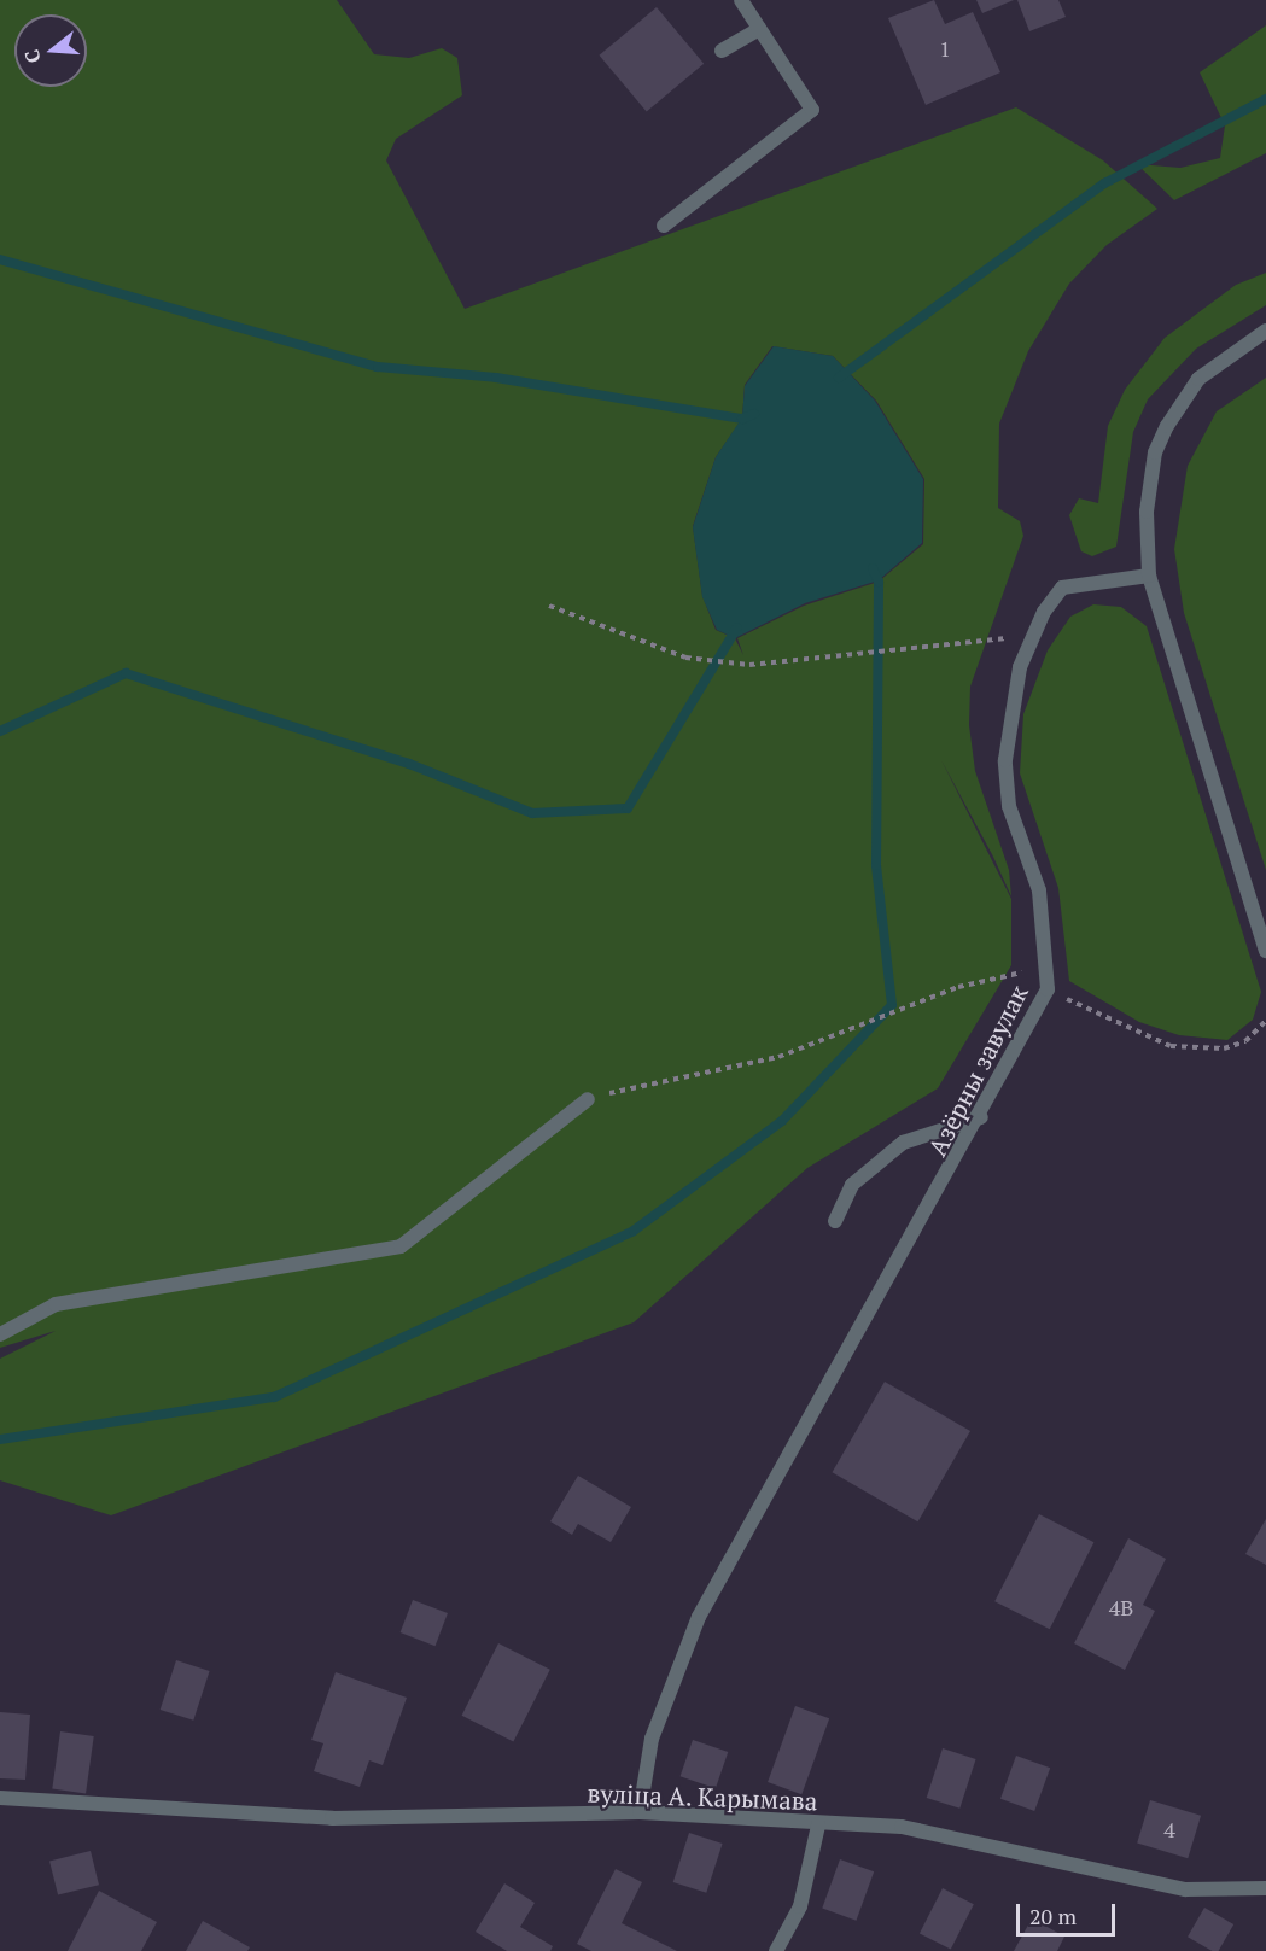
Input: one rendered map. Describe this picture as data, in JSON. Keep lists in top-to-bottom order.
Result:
{
  "streets": {
    "street": ["Азёрны завулак", "вуліца А. Карымава"]
  },
  "crossings": [
    ["Азёрны завулак", "вуліца А. Карымава"]
  ],
  "house_numbers": ["1", "4В", "4"],
  "scale_bar": "20 m",
  "north": "left"
}
